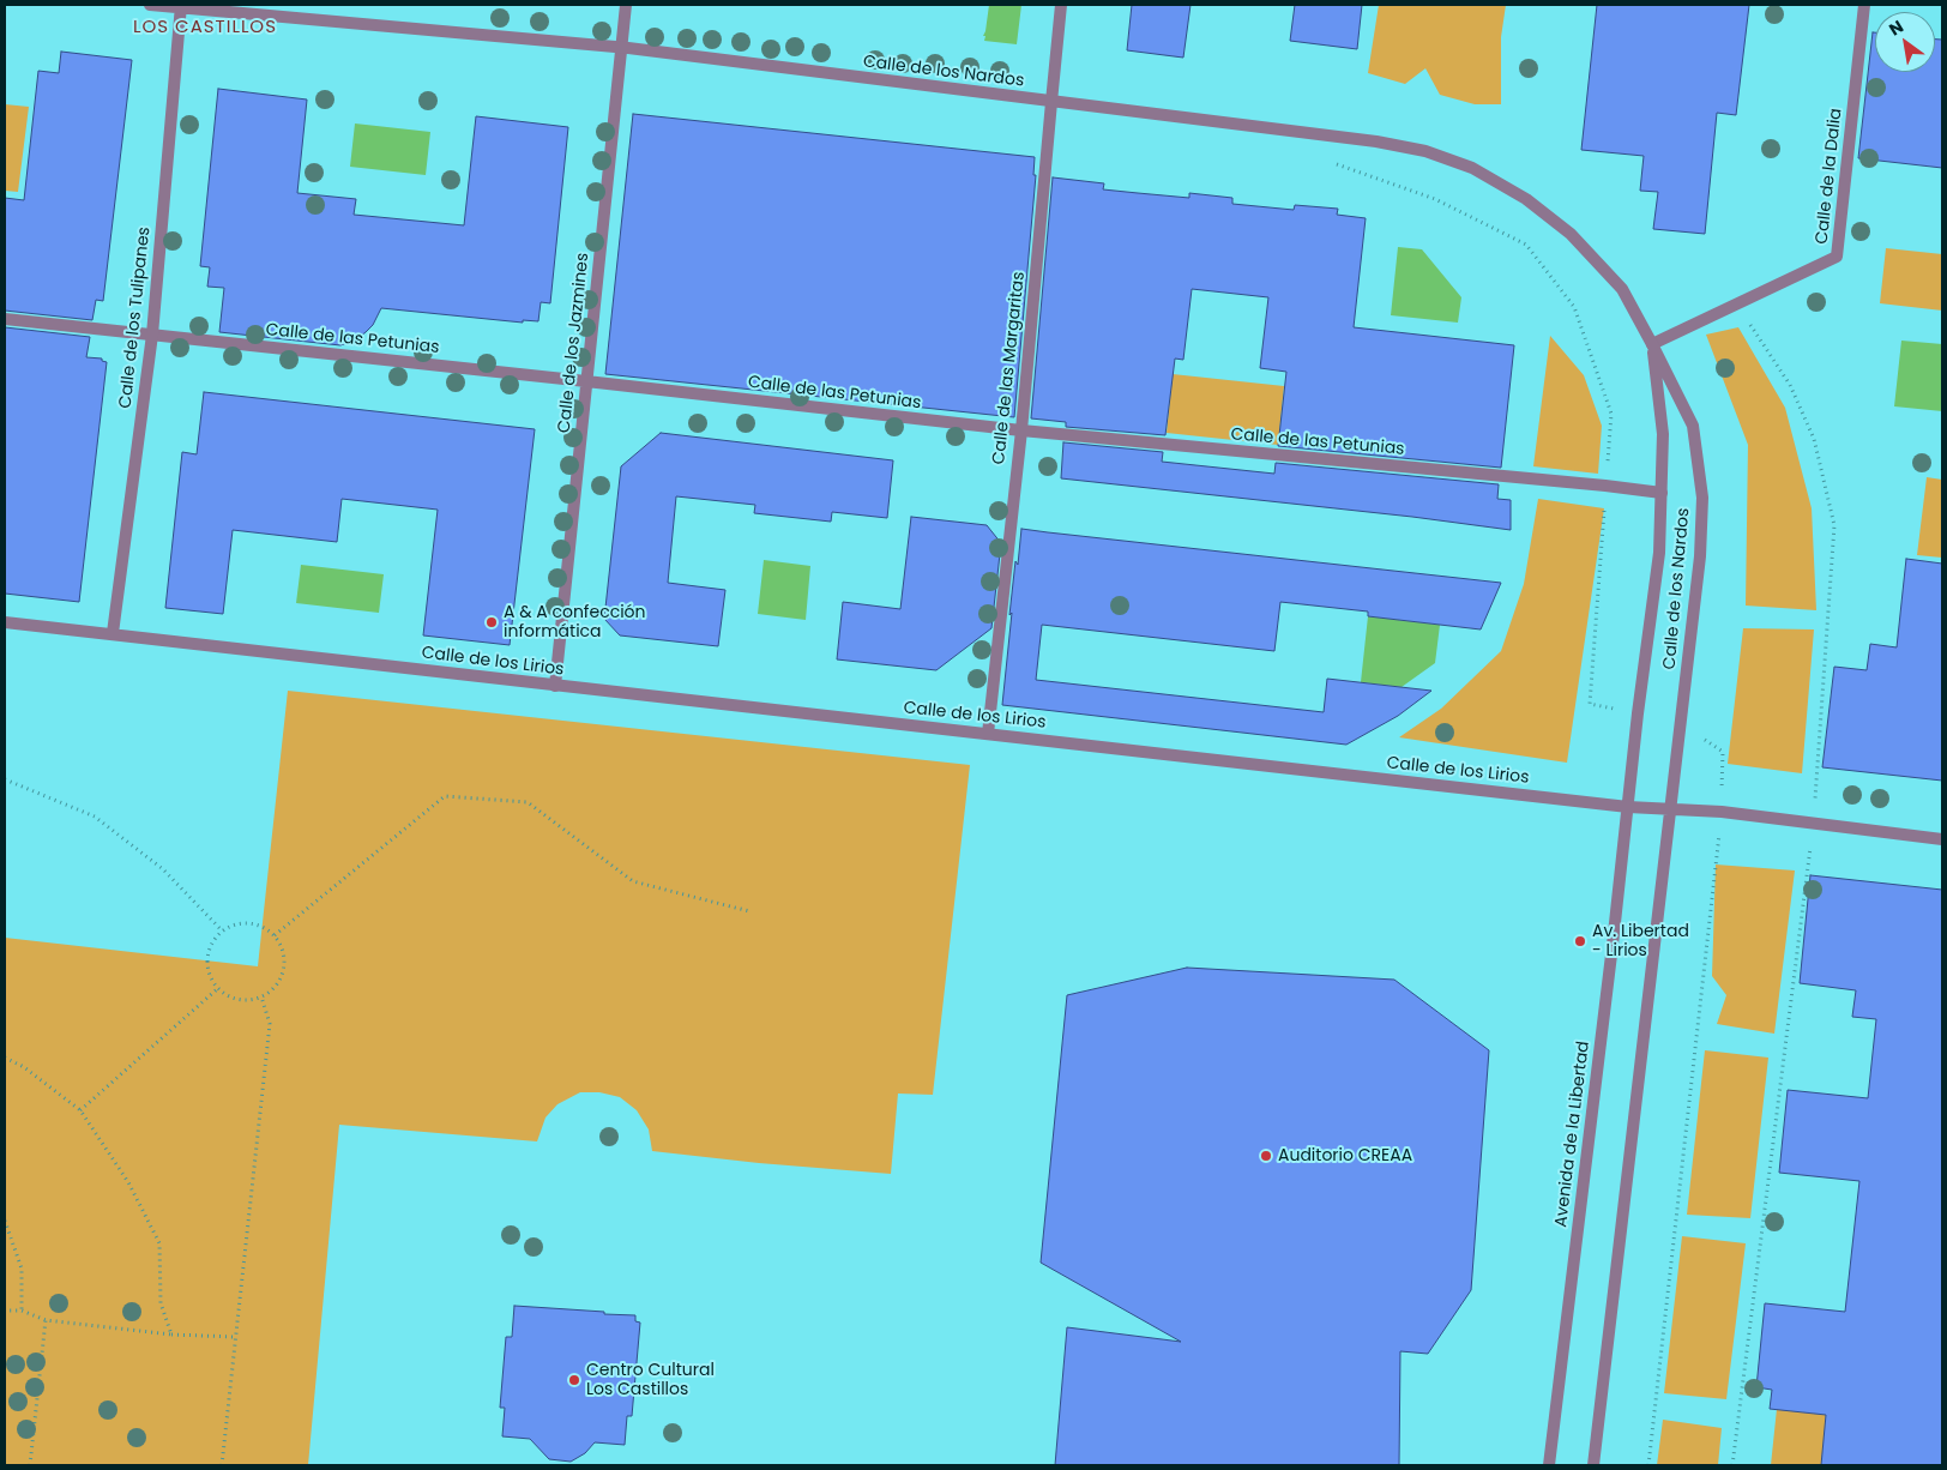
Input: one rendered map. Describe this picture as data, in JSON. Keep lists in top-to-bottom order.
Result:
{
  "streets": {
    "street": [
      "Calle de los Nardos",
      "Calle de la Dalia",
      "Calle de los Tulipanes",
      "Calle de las Petunias",
      "Calle de los Jazmines",
      "Calle de las Margaritas",
      "Calle de los Lirios",
      "Avenida de la Libertad"
    ]
  },
  "crossings": [
    ["Calle de los Nardos", "Calle de la Dalia"],
    ["Calle de los Nardos", "Calle de los Tulipanes"],
    ["Calle de los Nardos", "Calle de las Petunias"],
    ["Calle de los Nardos", "Calle de los Jazmines"],
    ["Calle de los Nardos", "Calle de las Margaritas"],
    ["Calle de los Nardos", "Calle de los Lirios"],
    ["Calle de los Nardos", "Avenida de la Libertad"],
    ["Calle de los Tulipanes", "Calle de las Petunias"],
    ["Calle de los Tulipanes", "Calle de los Lirios"],
    ["Calle de las Petunias", "Calle de los Jazmines"],
    ["Calle de las Petunias", "Calle de las Margaritas"],
    ["Calle de los Jazmines", "Calle de los Lirios"],
    ["Calle de las Margaritas", "Calle de los Lirios"],
    ["Calle de los Lirios", "Avenida de la Libertad"]
  ],
  "districts": ["LOS CASTILLOS"],
  "places": [
    "A & A confección informática",
    "Av. Libertad - Lirios",
    "Auditorio CREAA",
    "Centro Cultural Los Castillos"
  ],
  "north": "top left"
}
